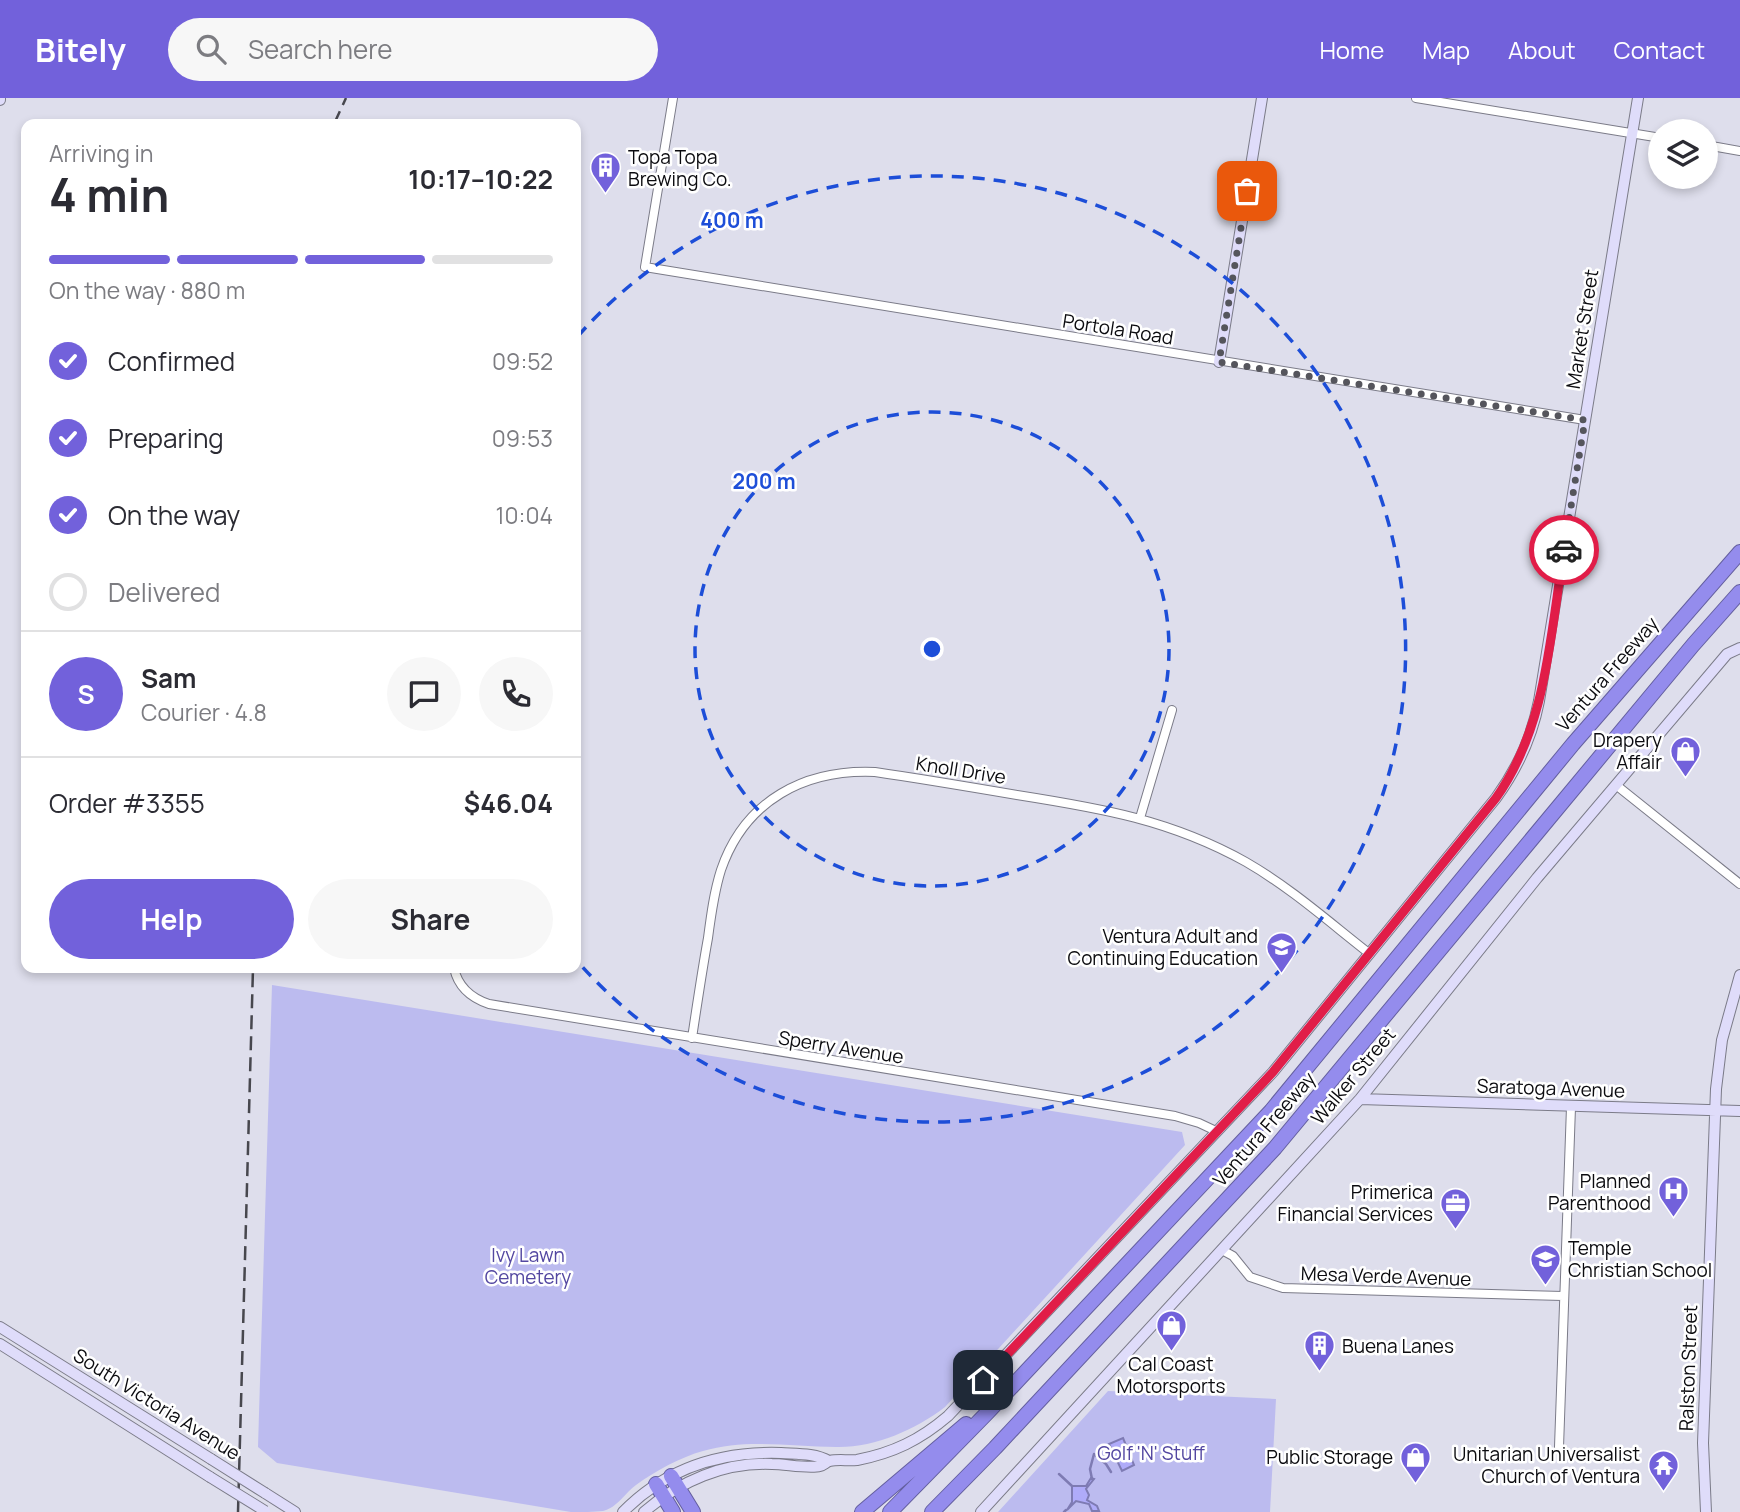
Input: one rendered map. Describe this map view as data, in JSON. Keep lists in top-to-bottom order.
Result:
{
  "streets": {
    "highway": ["Ventura Freeway"],
    "street": [
      "Portola Road",
      "Market Street",
      "Knoll Drive",
      "Sperry Avenue",
      "Walker Street",
      "Saratoga Avenue",
      "Mesa Verde Avenue",
      "Ralston Street",
      "South Victoria Avenue"
    ]
  },
  "crossings": [
    ["Portola Road", "Market Street"],
    ["Market Street", "Knoll Drive"],
    ["Market Street", "Sperry Avenue"],
    ["Knoll Drive", "Sperry Avenue"],
    ["Walker Street", "Saratoga Avenue"],
    ["Walker Street", "Mesa Verde Avenue"],
    ["Saratoga Avenue", "Ralston Street"]
  ],
  "parks": ["Ivy Lawn Cemetery", "Golf 'N' Stuff"],
  "places": {
    "building": ["Topa Topa Brewing Co.", "Buena Lanes"],
    "shop": ["Drapery Affair", "Cal Coast Motorsports", "Public Storage"],
    "school or university": ["Ventura Adult and Continuing Education", "Temple Christian School"],
    "hospital": ["Planned Parenthood"],
    "office": ["Primerica Financial Services"],
    "temple": ["Unitarian Universalist Church of Ventura"]
  },
  "page": {
    "header": "Bitely",
    "search": "Search here",
    "nav": [
      "Home",
      "Map",
      "About",
      "Contact"
    ],
    "heading": ["4 min", "Arriving in", "10:17–10:22"],
    "panel": [
      "Sam",
      "Courier · 4.8",
      "Order #3355",
      "$46.04"
    ],
    "bar": "On the way · 880 m",
    "list": [
      ["Confirmed", "09:52"],
      ["Preparing", "09:53"],
      ["On the way", "10:04"],
      "Delivered"
    ],
    "round": "S",
    "buttons": ["Help", "Share"]
  },
  "rings": ["400 m", "200 m"]
}
